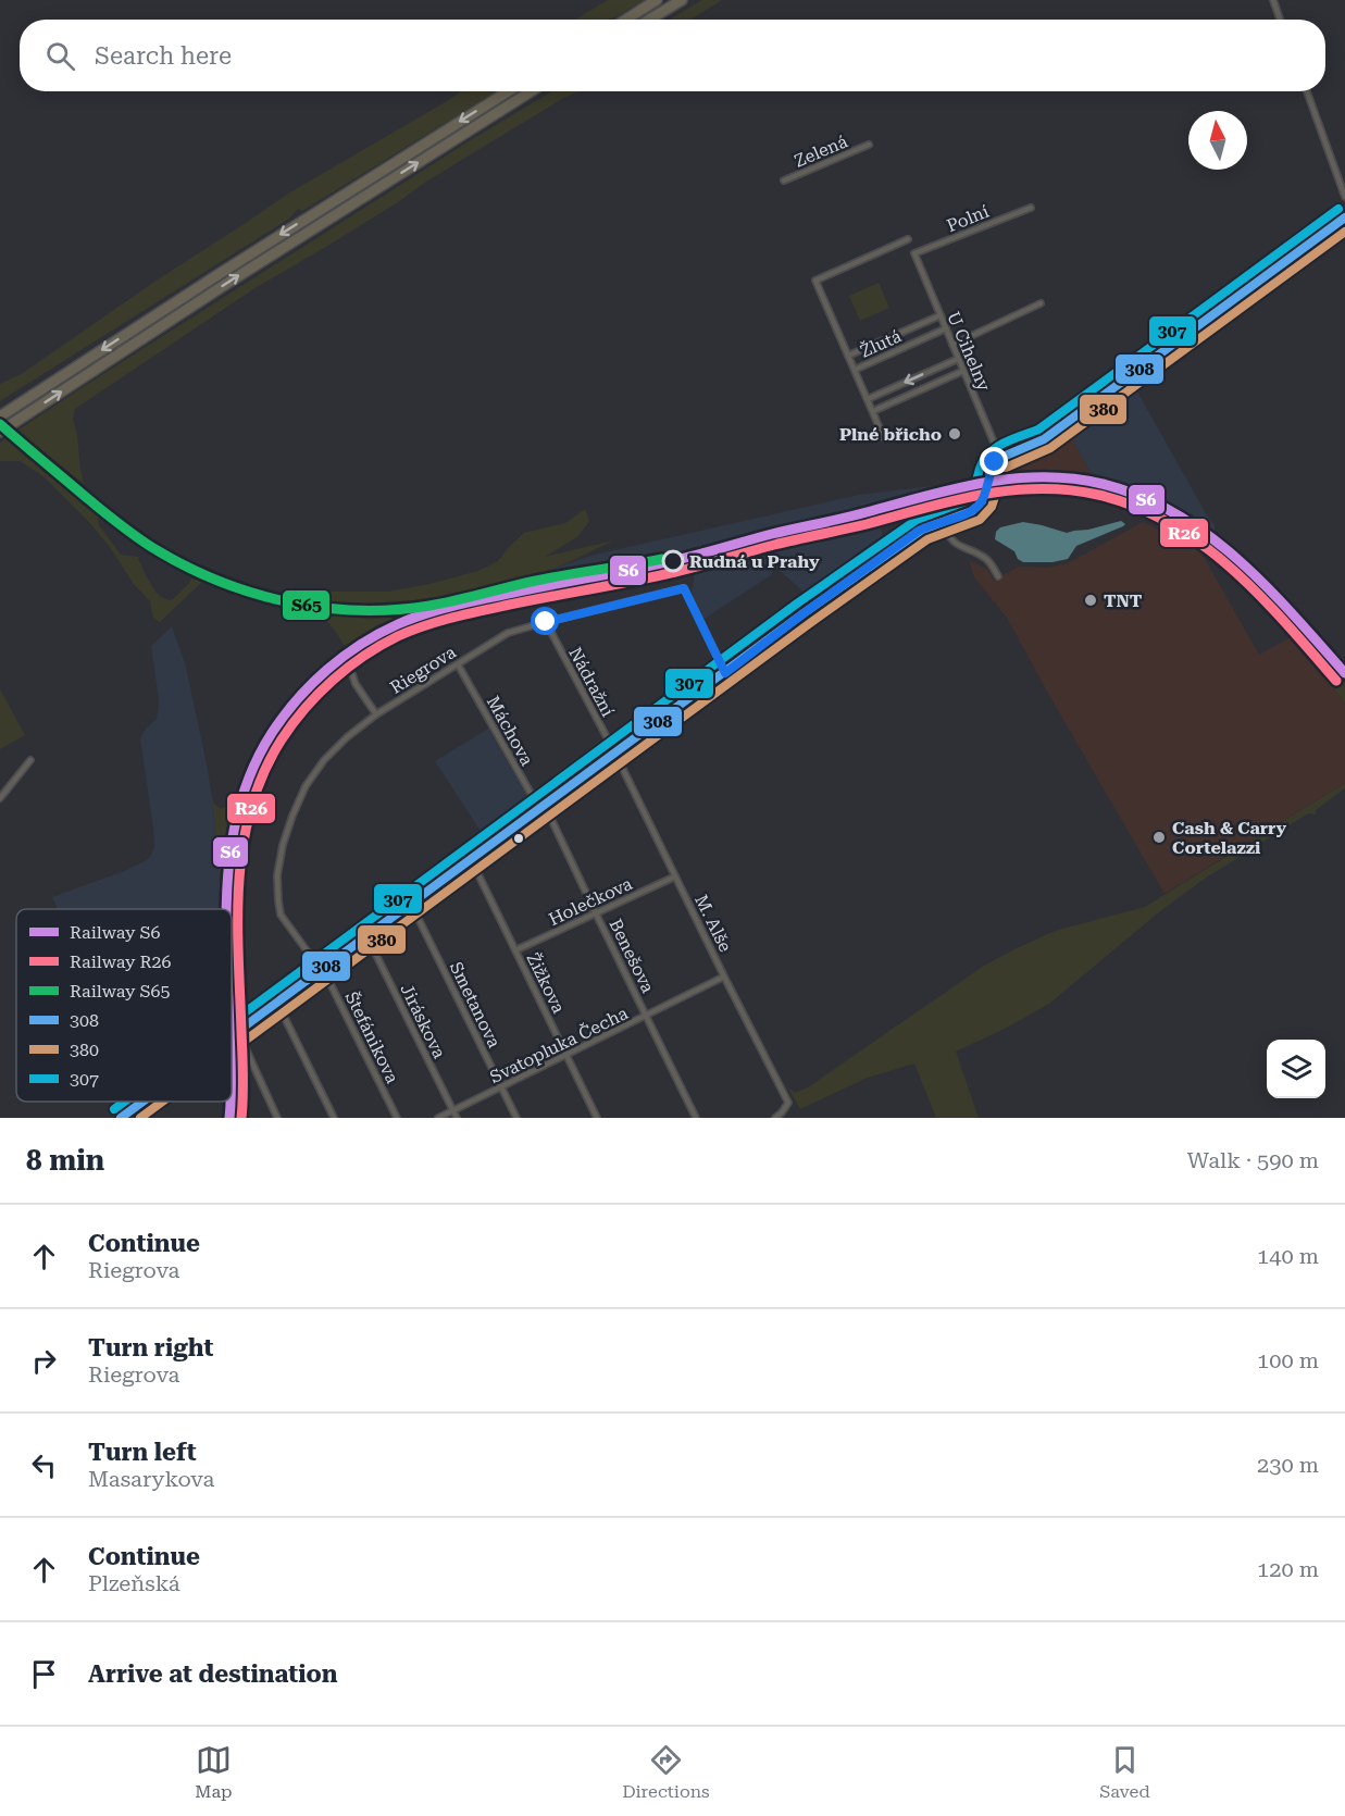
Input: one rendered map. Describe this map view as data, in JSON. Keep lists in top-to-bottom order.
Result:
{
  "streets": {
    "street": [
      "Zelená",
      "Polní",
      "Žlutá",
      "U Cihelny",
      "Riegrova",
      "Nádražní",
      "Máchova",
      "Holečkova",
      "M. Alše",
      "Benešova",
      "Žižkova",
      "Smetanova",
      "Jiráskova",
      "Štefánikova",
      "Svatopluka Čecha"
    ]
  },
  "crossings": [
    ["Polní", "U Cihelny"],
    ["Žlutá", "U Cihelny"],
    ["Riegrova", "Nádražní"],
    ["Riegrova", "Máchova"],
    ["Riegrova", "Štefánikova"],
    ["Nádražní", "M. Alše"],
    ["Máchova", "Benešova"],
    ["Holečkova", "M. Alše"],
    ["Holečkova", "Benešova"],
    ["Holečkova", "Žižkova"],
    ["M. Alše", "Svatopluka Čecha"],
    ["Benešova", "Svatopluka Čecha"],
    ["Žižkova", "Svatopluka Čecha"],
    ["Smetanova", "Svatopluka Čecha"],
    ["Jiráskova", "Svatopluka Čecha"]
  ],
  "places": [
    "Plné břicho",
    "Rudná u Prahy",
    "TNT",
    "Cash & Carry Cortelazzi"
  ],
  "lines": [
    "transit line 307",
    "transit line 308",
    "transit line 380",
    "rail line S65",
    "rail line S6",
    "rail line R26"
  ],
  "legend": [
    "Railway S6",
    "Railway R26",
    "Railway S65",
    "308",
    "380",
    "307"
  ],
  "north": "top",
  "page": {
    "search": "Search here",
    "heading": ["8 min", "Walk · 590 m"],
    "list": [
      ["Continue", "Riegrova", "140 m"],
      ["Turn right", "Riegrova", "100 m"],
      ["Turn left", "Masarykova", "230 m"],
      ["Continue", "Plzeňská", "120 m"],
      "Arrive at destination"
    ],
    "nav": ["Map", "Directions", "Saved"]
  }
}
